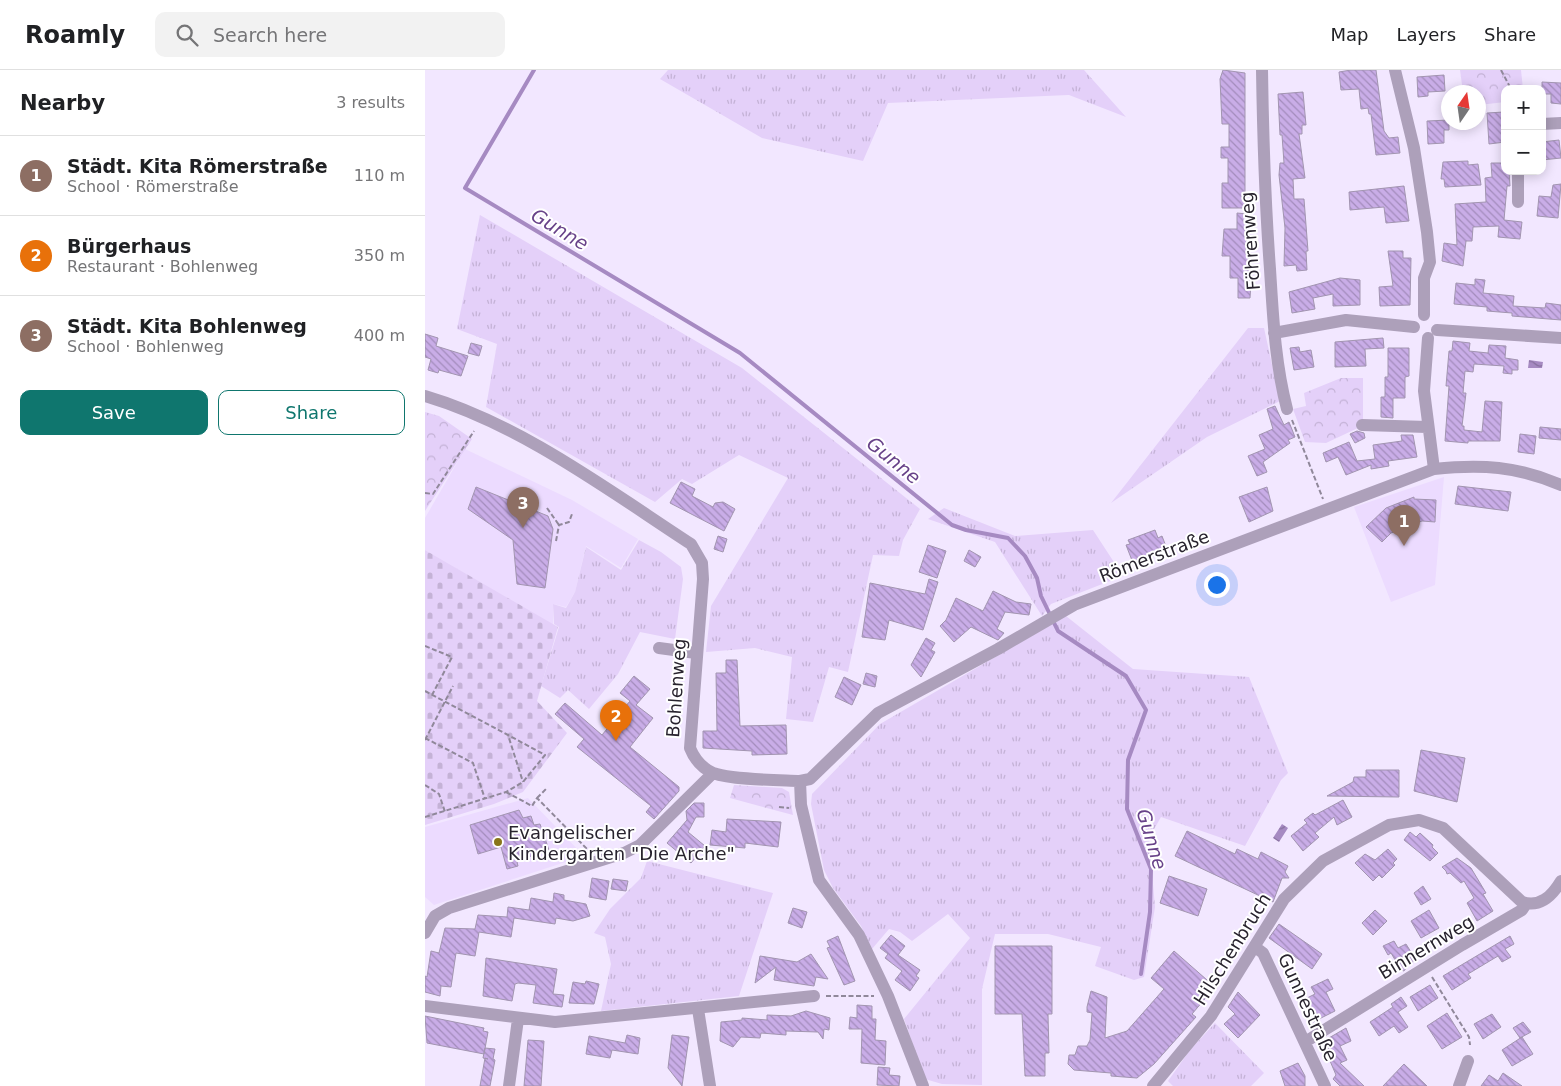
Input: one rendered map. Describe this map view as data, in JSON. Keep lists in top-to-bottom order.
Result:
{
  "streets": {
    "street": [
      "Föhrenweg",
      "Römerstraße",
      "Bohlenweg",
      "Binnernweg",
      "Hilschenbruch",
      "Gunnestraße"
    ]
  },
  "crossings": [
    ["Binnernweg", "Hilschenbruch"],
    ["Binnernweg", "Gunnestraße"],
    ["Hilschenbruch", "Gunnestraße"]
  ],
  "water": ["Gunne"],
  "places": ["Evangelischer Kindergarten \"Die Arche\""],
  "north": "top",
  "page": {
    "header": "Roamly",
    "search": "Search here",
    "nav": ["Map", "Layers", "Share"],
    "heading": ["Nearby", "3 results"],
    "map_buttons": ["+", "−"],
    "list": [
      {
        "mark": "1",
        "name": "Städt. Kita Römerstraße",
        "note": "School · Römerstraße",
        "value": "110 m"
      },
      {
        "mark": "2",
        "name": "Bürgerhaus",
        "note": "Restaurant · Bohlenweg",
        "value": "350 m"
      },
      {
        "mark": "3",
        "name": "Städt. Kita Bohlenweg",
        "note": "School · Bohlenweg",
        "value": "400 m"
      }
    ],
    "buttons": ["Save", "Share"],
    "pins": ["3", "1", "2"]
  }
}
